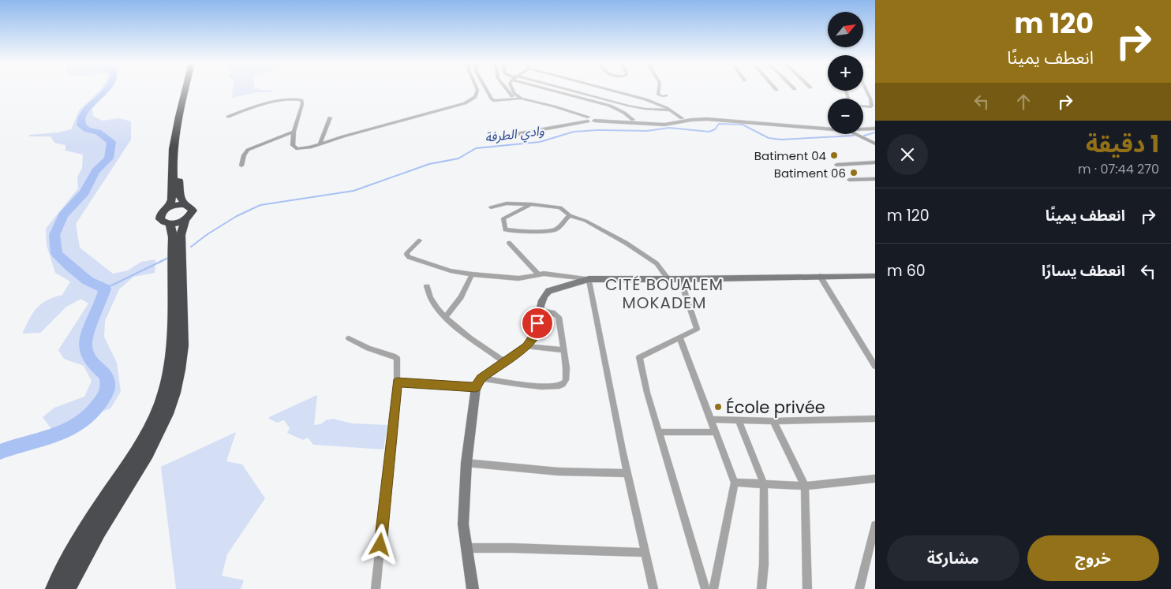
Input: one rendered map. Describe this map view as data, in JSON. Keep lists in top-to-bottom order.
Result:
{
  "districts": ["CITÉ BOUALEM MOKADEM"],
  "water": ["وادي الطرفة"],
  "places": ["Batiment 04", "Batiment 06", "École privée"],
  "north": "top right",
  "page": {
    "turn": ["120 m", "انعطف يمينًا"],
    "map_buttons": ["+", "−"],
    "heading": ["1 دقيقة", "270 m · 07:44"],
    "list": [
      {
        "name": "انعطف يمينًا",
        "value": "120 m"
      },
      {
        "name": "انعطف يسارًا",
        "value": "60 m"
      }
    ],
    "buttons": ["خروج", "مشاركة"]
  }
}
